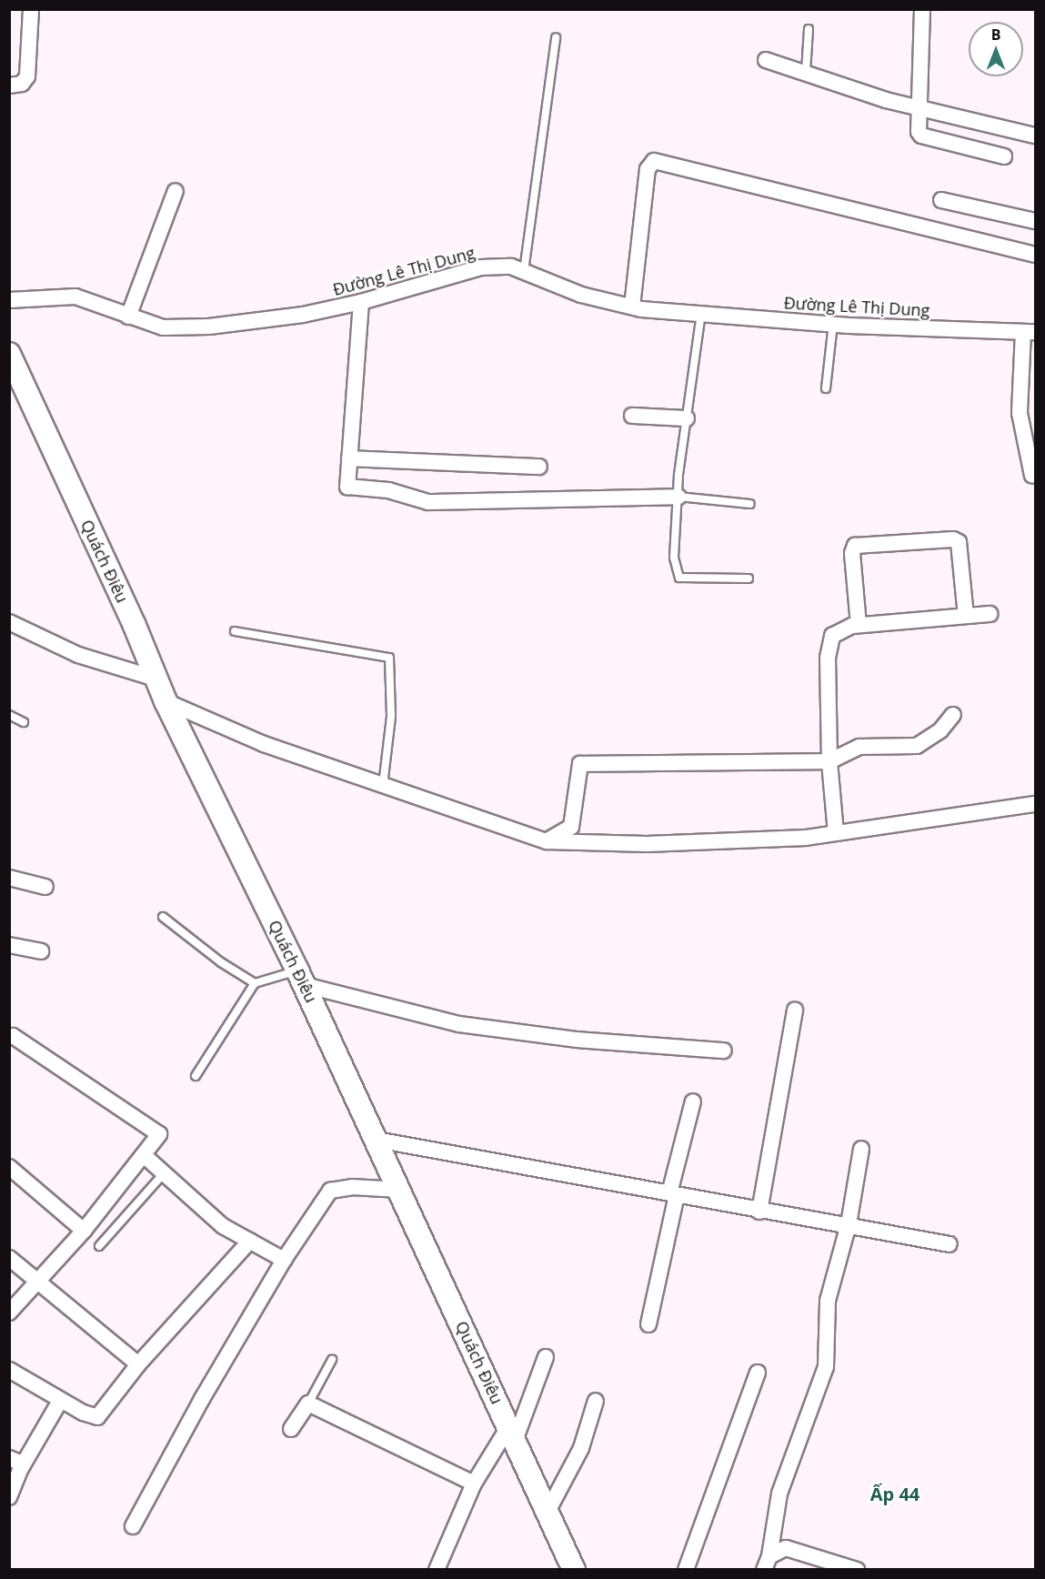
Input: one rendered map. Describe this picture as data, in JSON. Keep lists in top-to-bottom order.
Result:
{
  "streets": {
    "main road": ["Quách Điêu"],
    "street": ["Đường Lê Thị Dung"]
  },
  "districts": ["Ấp 44"],
  "north": "top"
}
